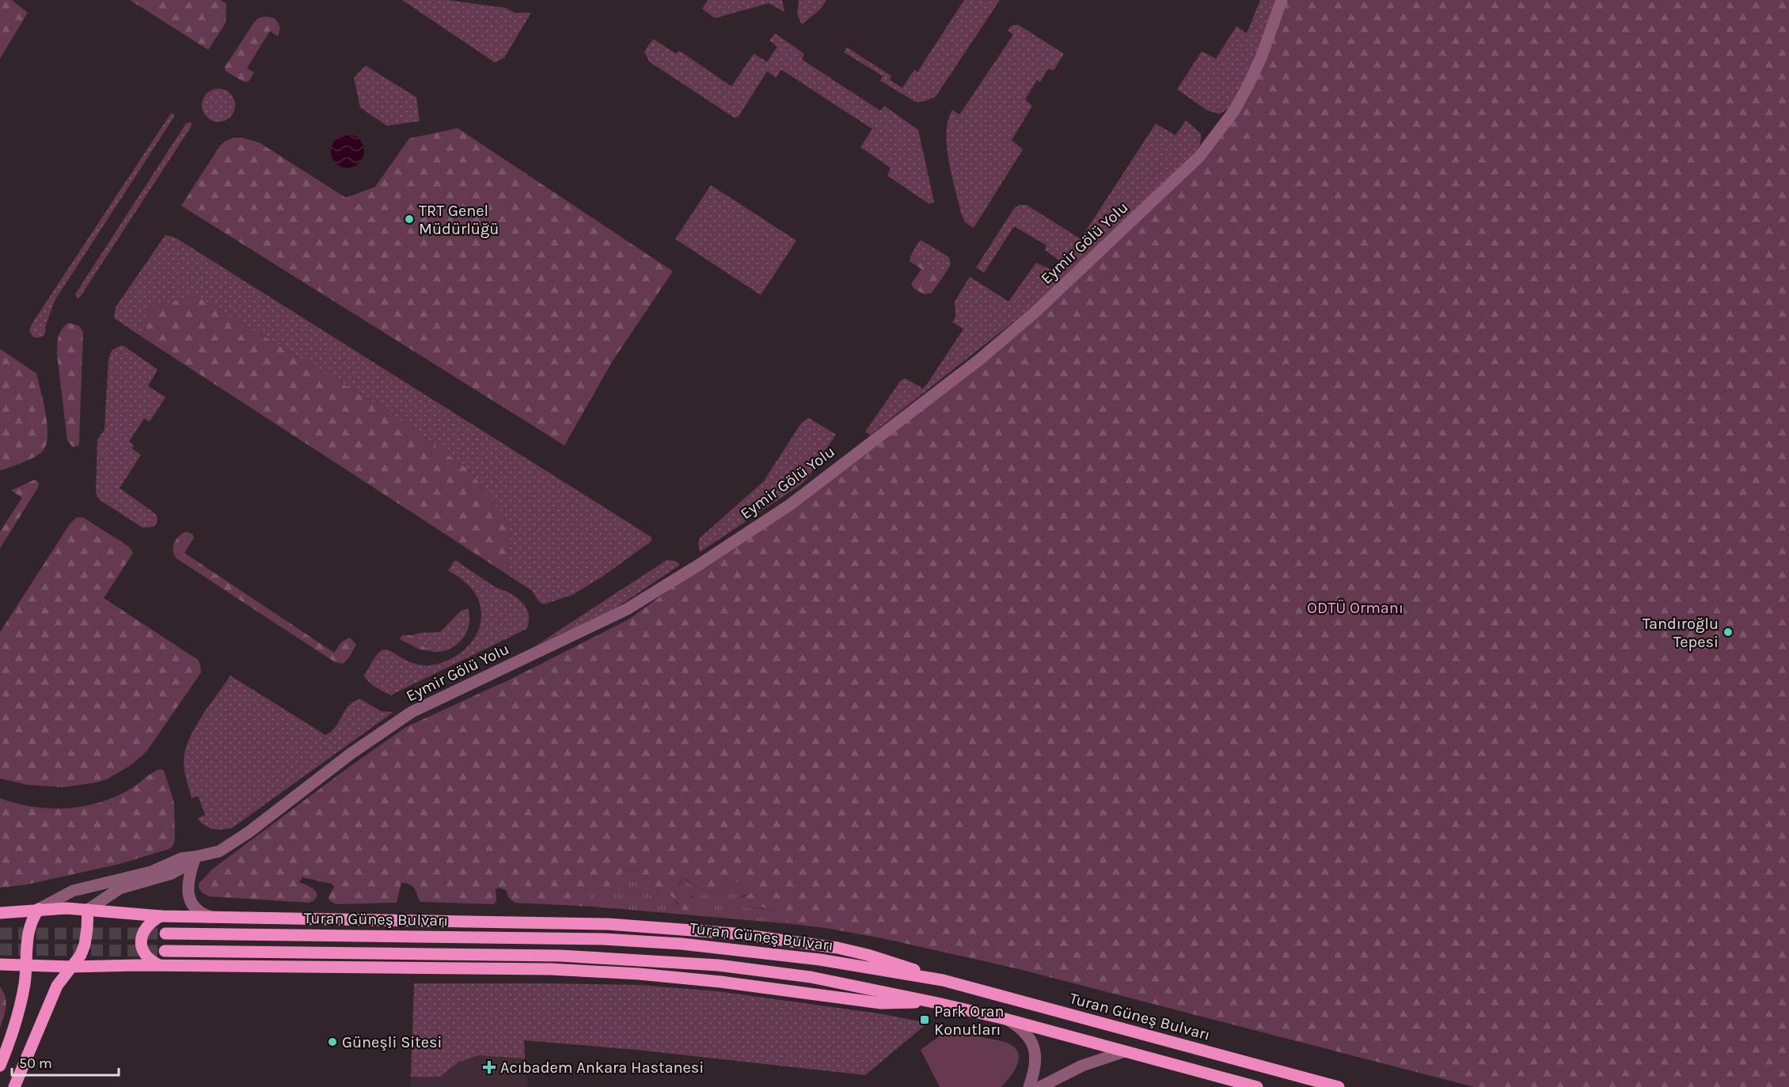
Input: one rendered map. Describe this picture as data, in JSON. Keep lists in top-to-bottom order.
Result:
{
  "streets": {
    "main road": ["Turan Güneş Bulvarı"],
    "street": ["Eymir Gölü Yolu"]
  },
  "parks": ["ODTÜ Ormanı"],
  "places": {
    "other": ["TRT Genel Müdürlüğü", "Tandıroğlu Tepesi", "Güneşli Sitesi"],
    "transit": ["Park Oran Konutları"],
    "health": ["Acıbadem Ankara Hastanesi"]
  },
  "scale_bar": "50 m"
}
